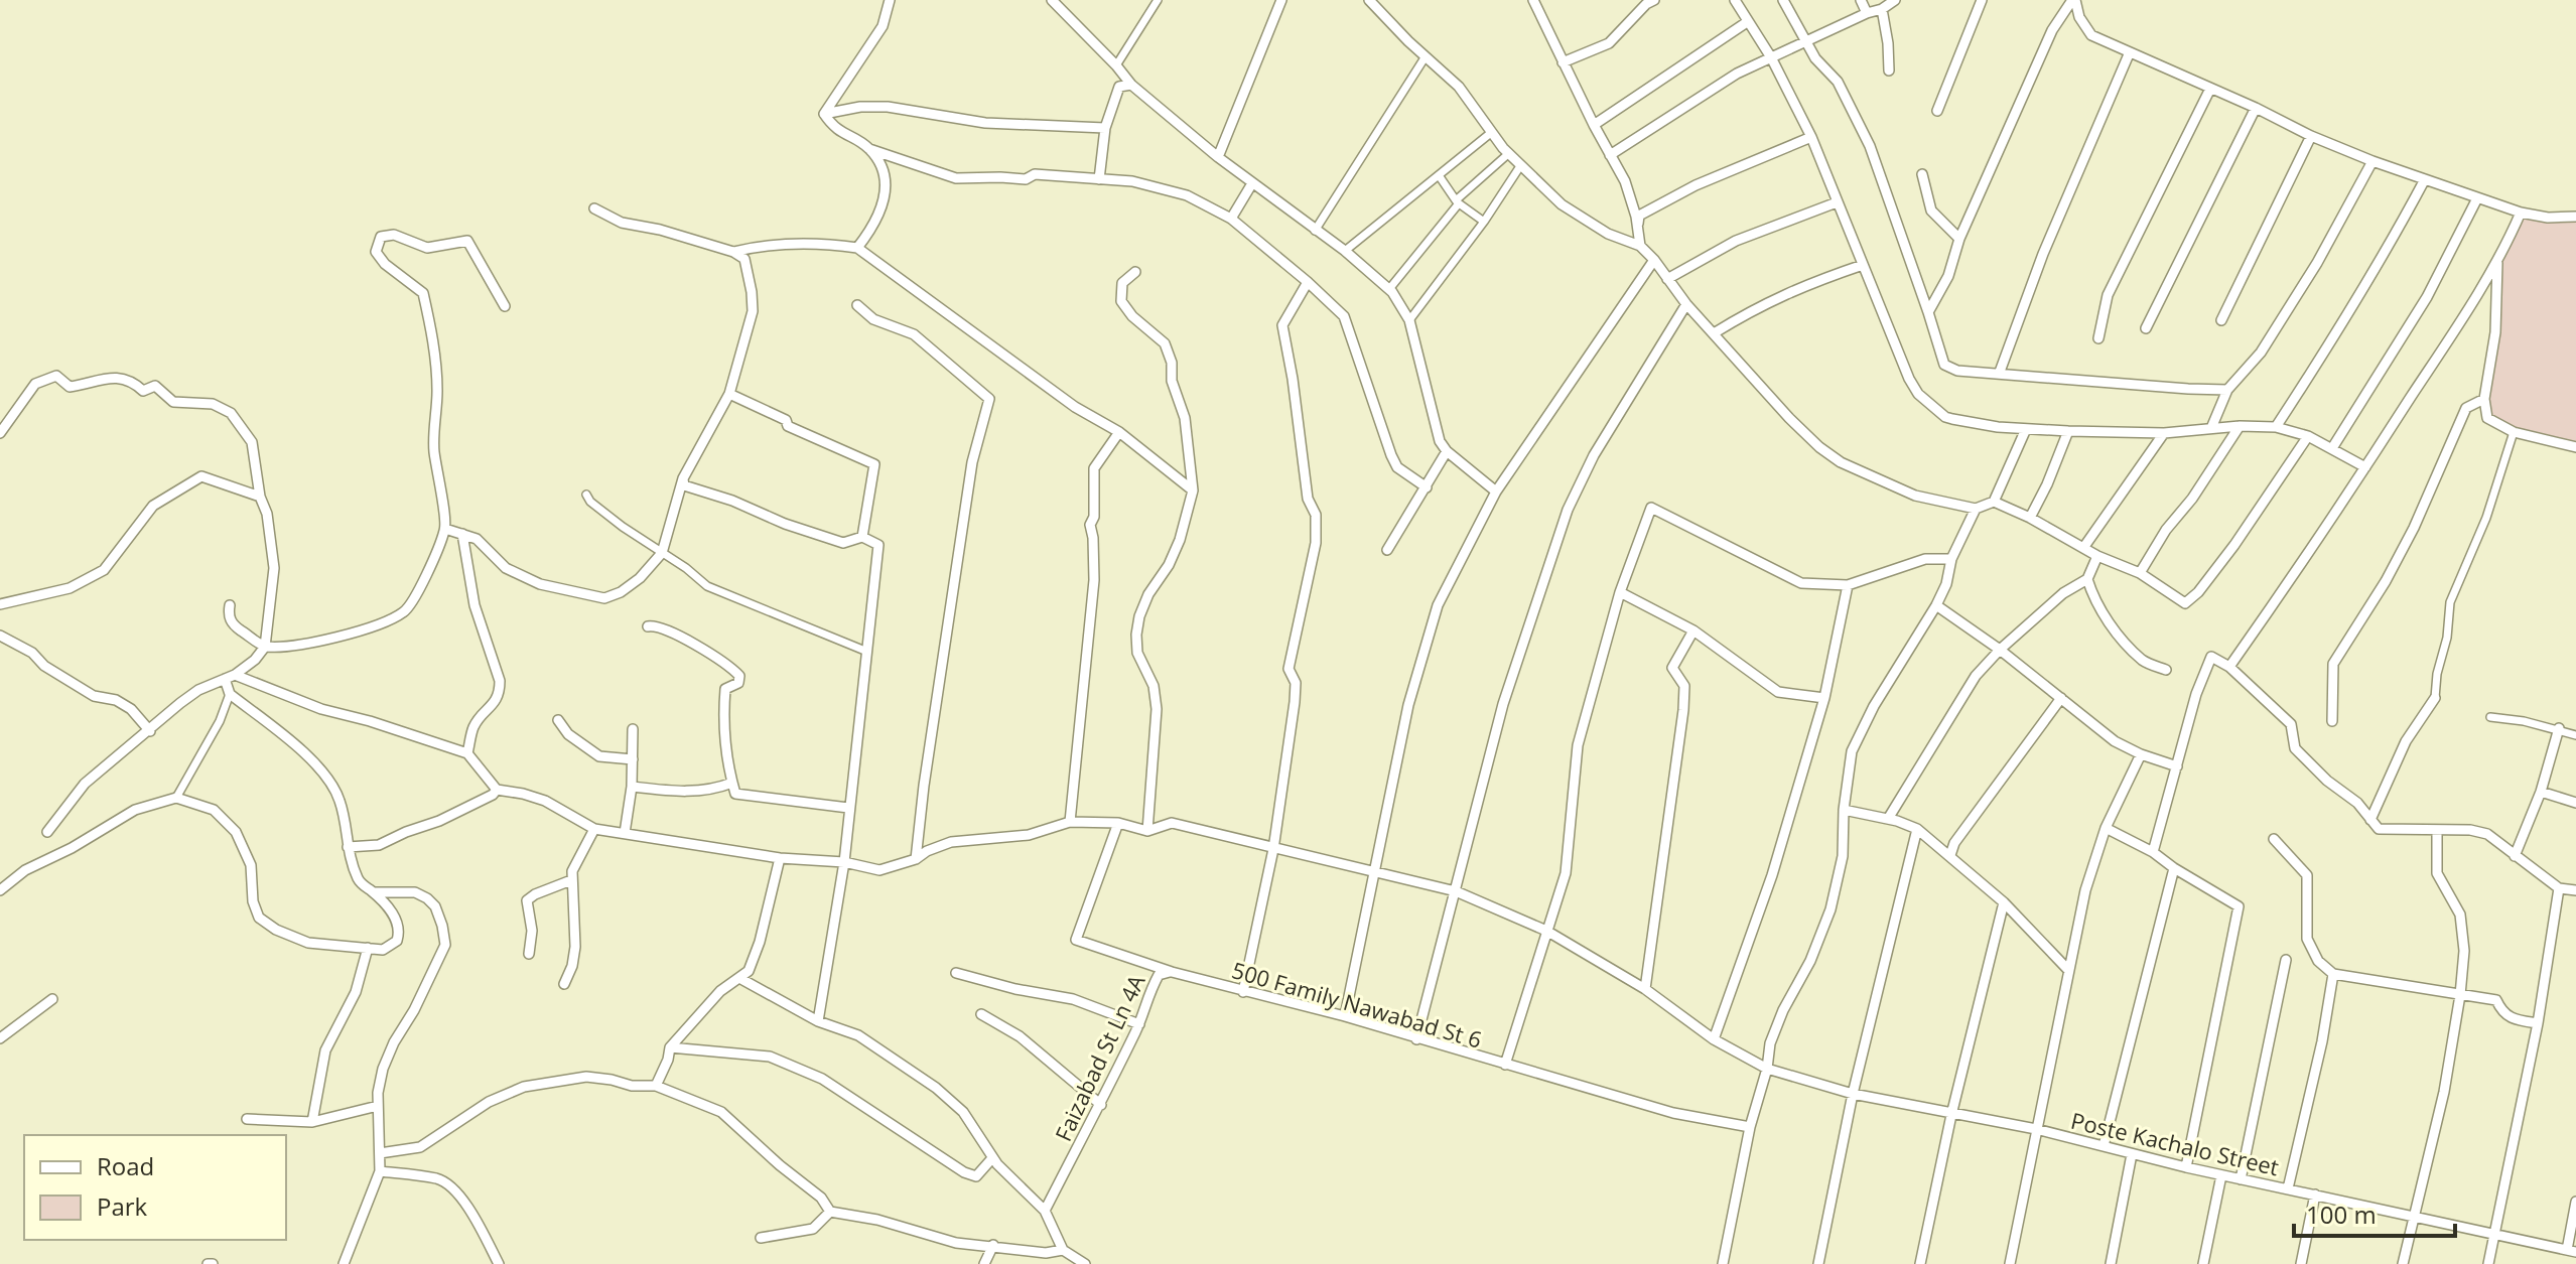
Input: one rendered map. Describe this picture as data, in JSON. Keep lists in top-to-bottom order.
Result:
{
  "streets": {
    "street": ["500 Family Nawabad St 6", "Faizabad St Ln 4A", "Poste Kachalo Street"]
  },
  "crossings": [
    ["500 Family Nawabad St 6", "Faizabad St Ln 4A"]
  ],
  "legend": ["Road", "Park"],
  "scale_bar": "100 m"
}
